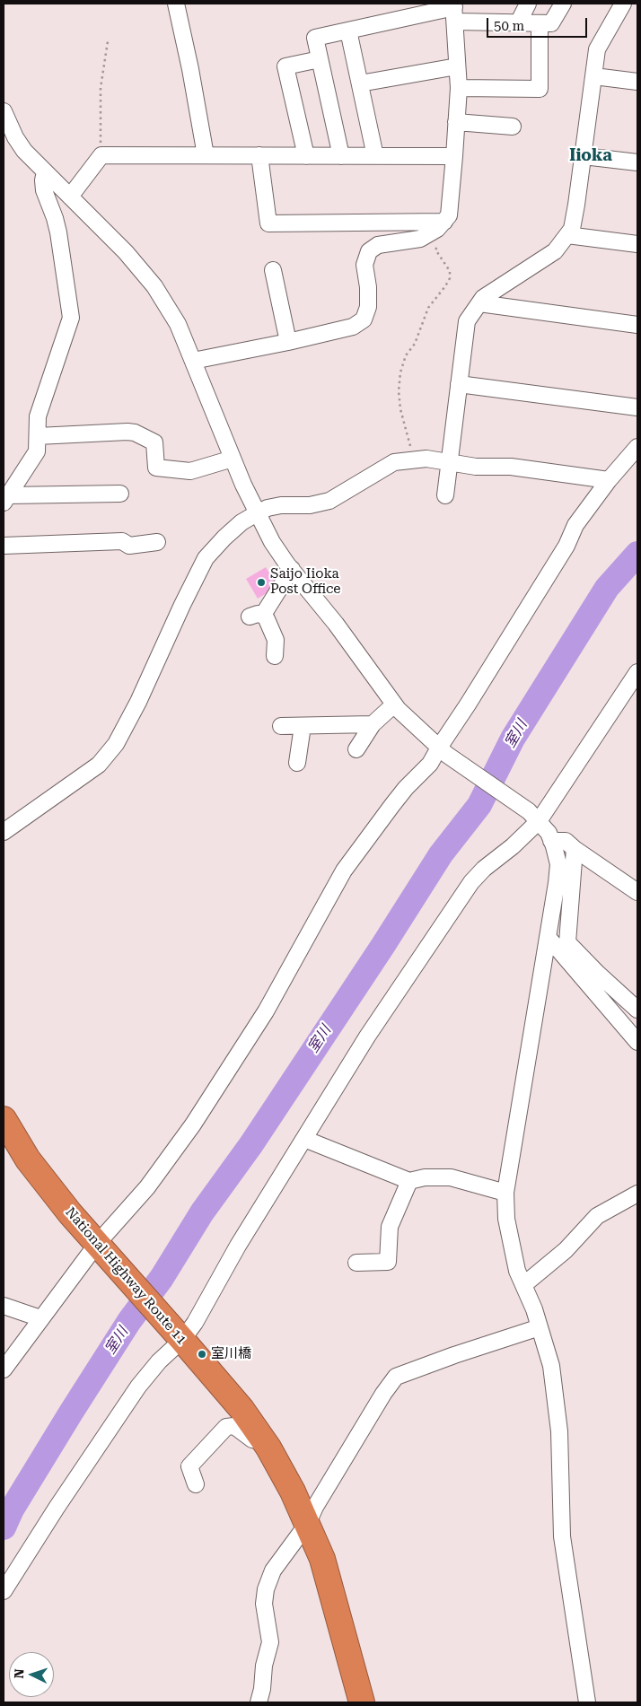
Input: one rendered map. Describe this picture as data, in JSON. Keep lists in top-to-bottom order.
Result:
{
  "streets": {
    "highway": ["National Highway Route 11"]
  },
  "districts": ["Iioka"],
  "water": ["室川"],
  "places": ["Saijo Iioka Post Office", "室川橋"],
  "scale_bar": "50 m",
  "north": "left"
}
